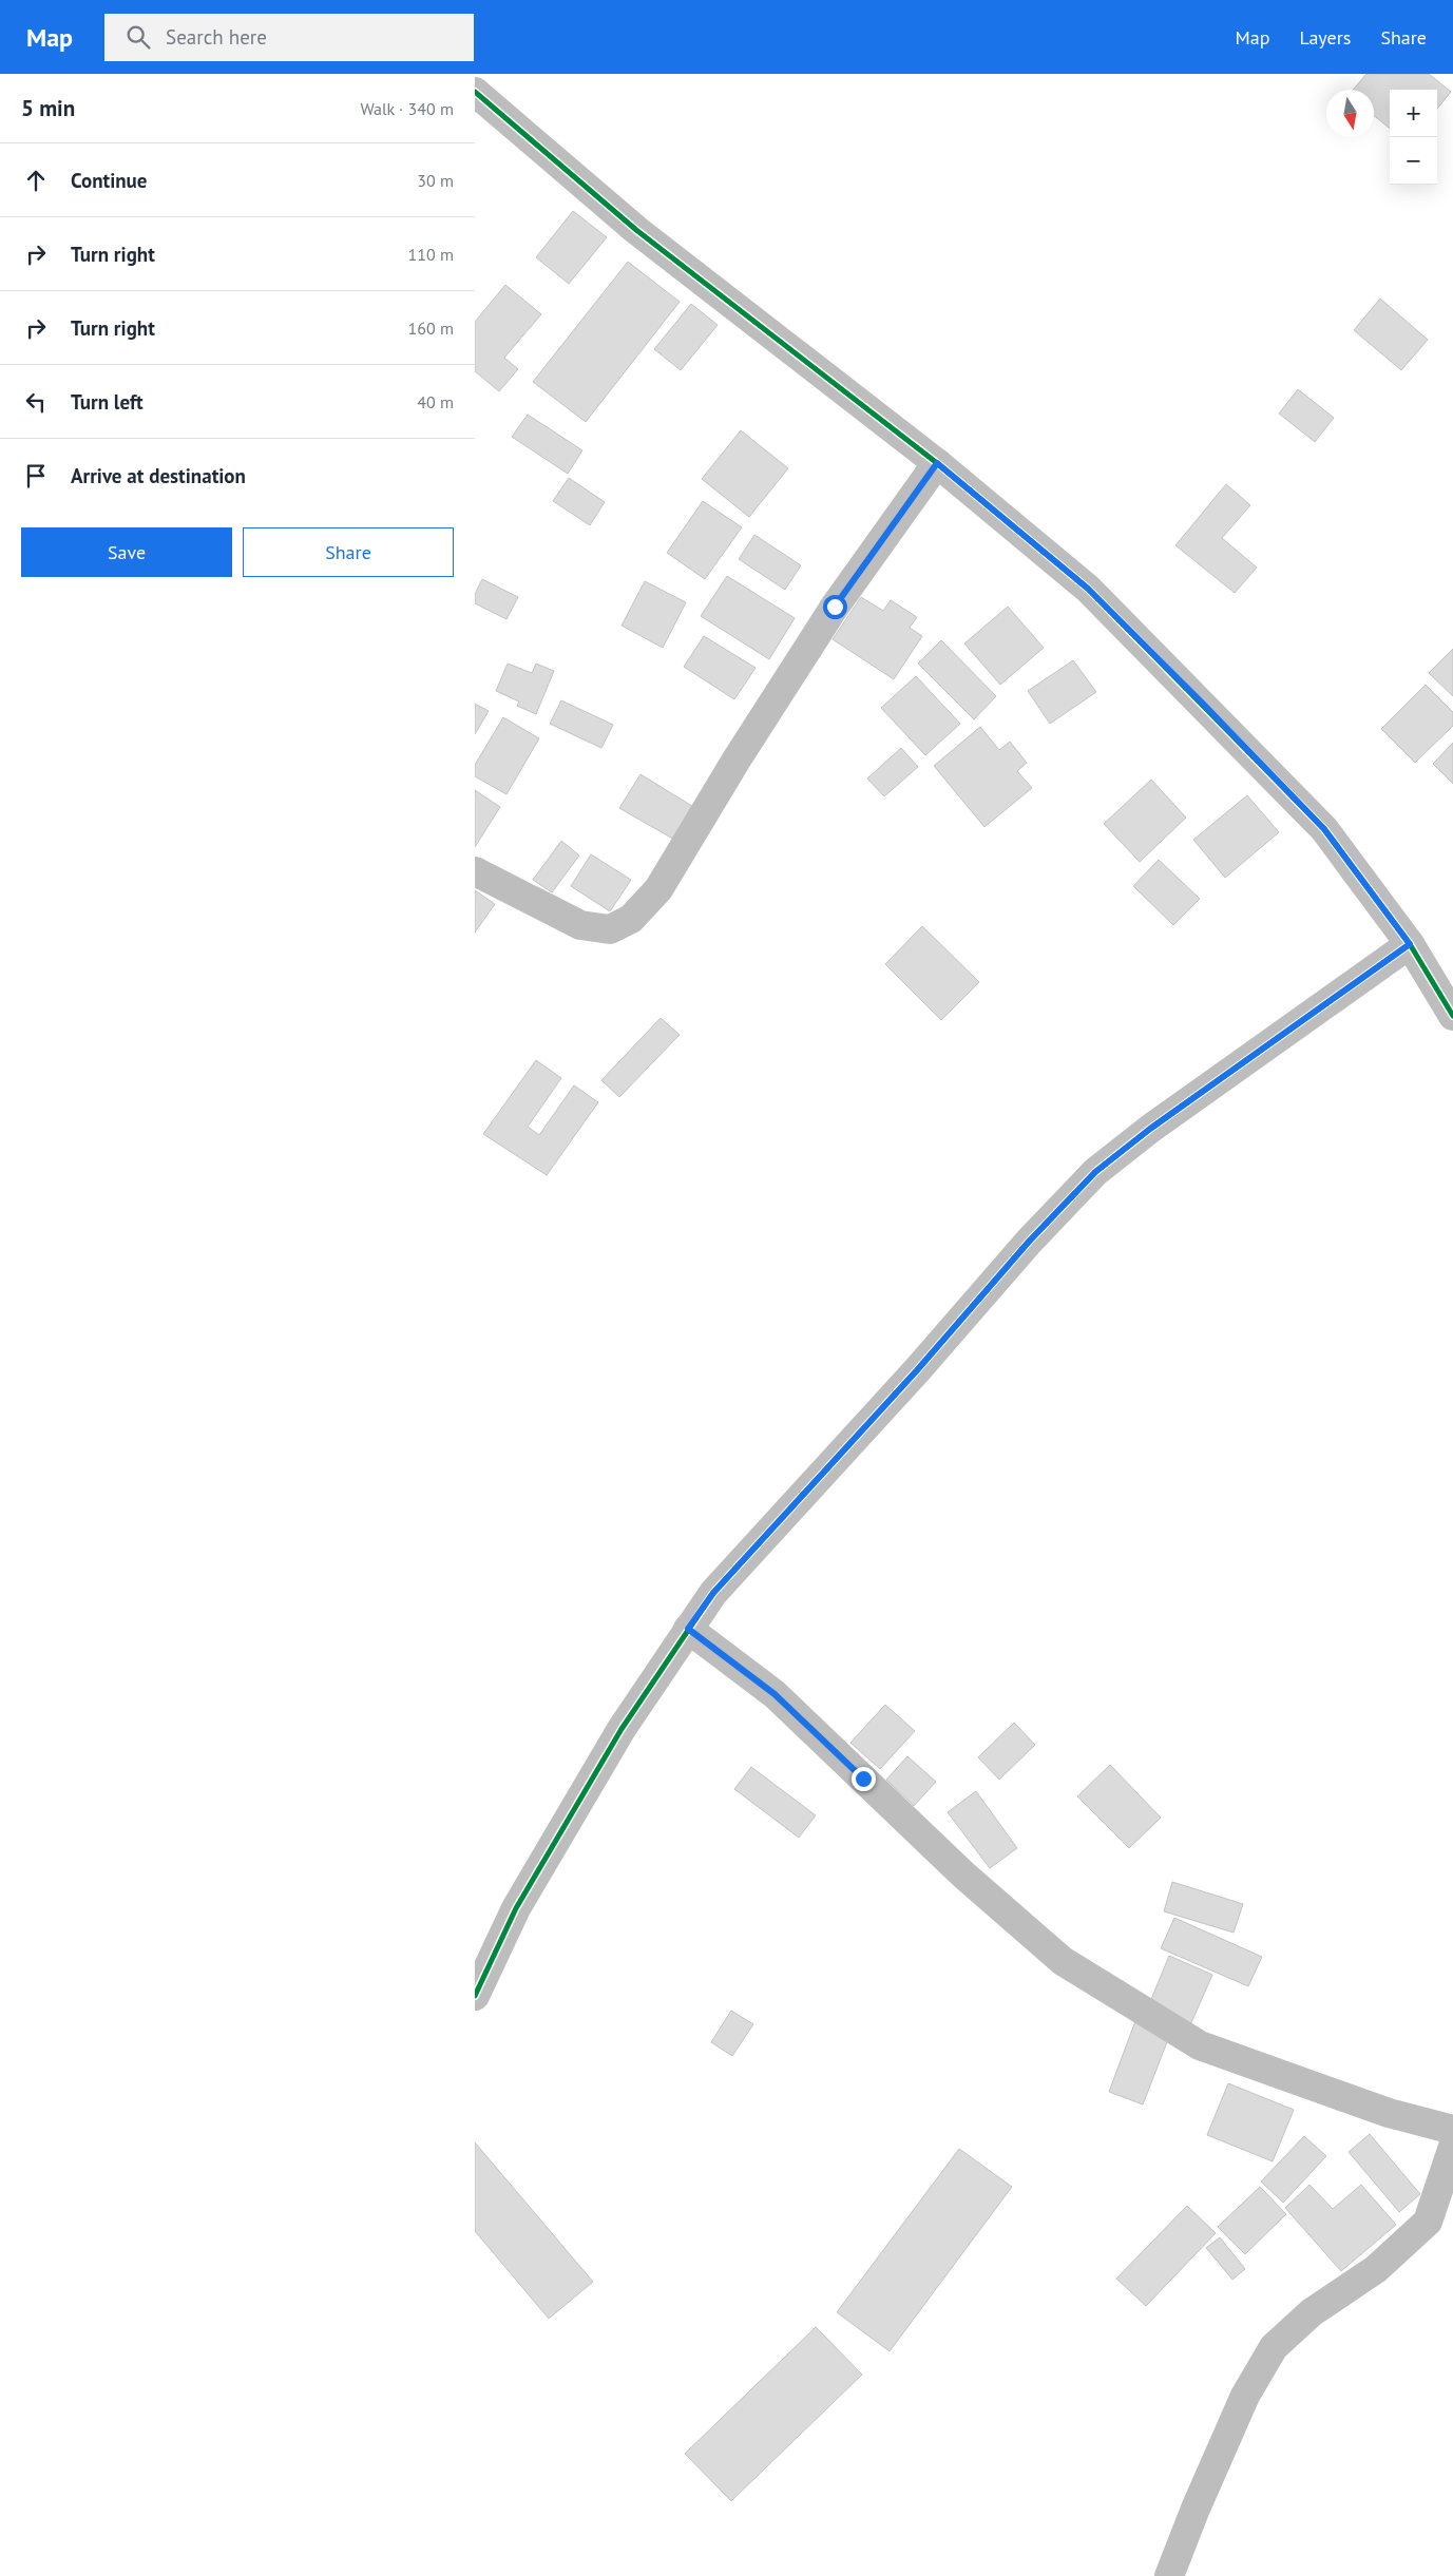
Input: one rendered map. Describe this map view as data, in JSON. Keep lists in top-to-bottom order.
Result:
{
  "north": "bottom",
  "page": {
    "header": "Map",
    "search": "Search here",
    "nav": ["Map", "Layers", "Share"],
    "heading": ["5 min", "Walk · 340 m"],
    "map_buttons": ["+", "−"],
    "list": [
      ["Continue", "30 m"],
      ["Turn right", "110 m"],
      ["Turn right", "160 m"],
      ["Turn left", "40 m"],
      "Arrive at destination"
    ],
    "buttons": ["Save", "Share"]
  }
}
